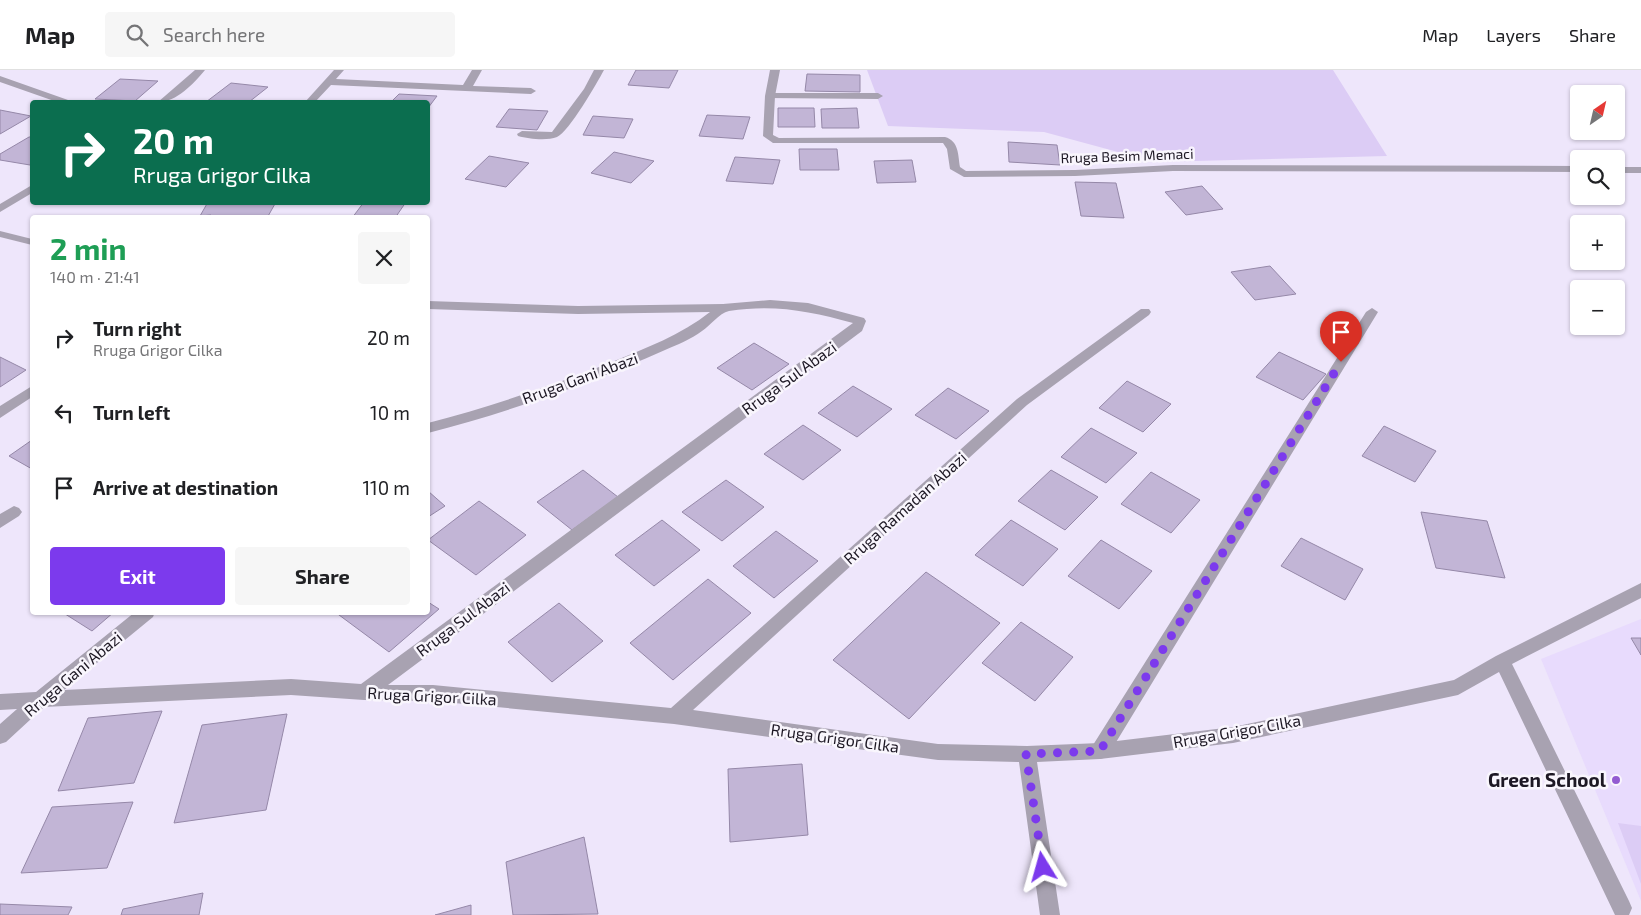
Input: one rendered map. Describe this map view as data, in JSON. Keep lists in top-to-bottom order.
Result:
{
  "streets": {
    "street": [
      "Rruga Besim Memaci",
      "Rruga Gani Abazi",
      "Rruga Sul Abazi",
      "Rruga Ramadan Abazi",
      "Rruga Grigor Cilka"
    ]
  },
  "crossings": [
    ["Rruga Gani Abazi", "Rruga Sul Abazi"],
    ["Rruga Gani Abazi", "Rruga Grigor Cilka"],
    ["Rruga Sul Abazi", "Rruga Grigor Cilka"],
    ["Rruga Ramadan Abazi", "Rruga Grigor Cilka"]
  ],
  "places": ["Green School"],
  "north": "top right",
  "page": {
    "header": "Map",
    "search": "Search here",
    "nav": ["Map", "Layers", "Share"],
    "map_buttons": ["+", "−"],
    "turn": ["20 m", "Rruga Grigor Cilka"],
    "heading": ["2 min", "140 m · 21:41"],
    "list": [
      {
        "name": "Turn right",
        "note": "Rruga Grigor Cilka",
        "value": "20 m"
      },
      {
        "name": "Turn left",
        "value": "10 m"
      },
      {
        "name": "Arrive at destination",
        "value": "110 m"
      }
    ],
    "buttons": ["Exit", "Share"]
  }
}
